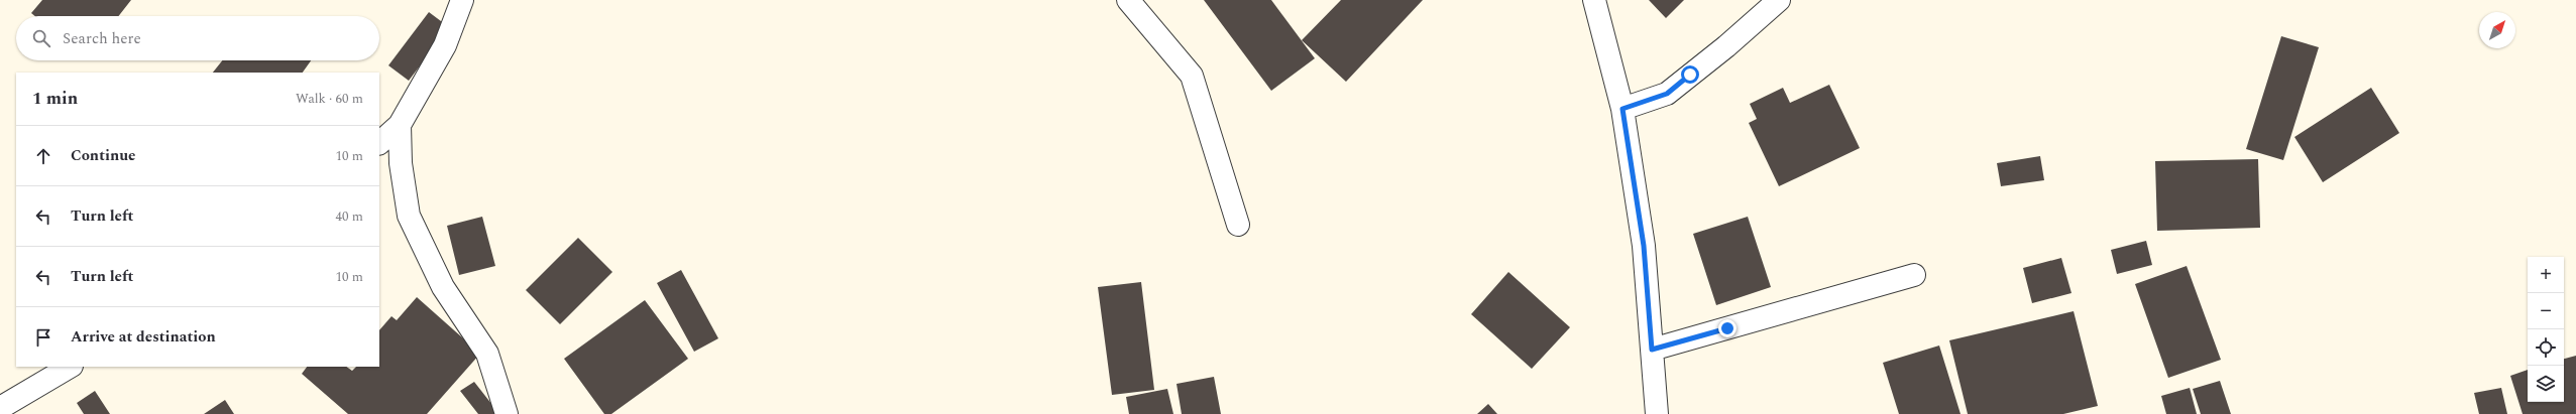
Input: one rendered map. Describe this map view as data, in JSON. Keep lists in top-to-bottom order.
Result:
{
  "north": "top right",
  "page": {
    "search": "Search here",
    "heading": ["1 min", "Walk · 60 m"],
    "list": [
      ["Continue", "10 m"],
      ["Turn left", "40 m"],
      ["Turn left", "10 m"],
      "Arrive at destination"
    ],
    "map_buttons": ["+", "−"]
  }
}
